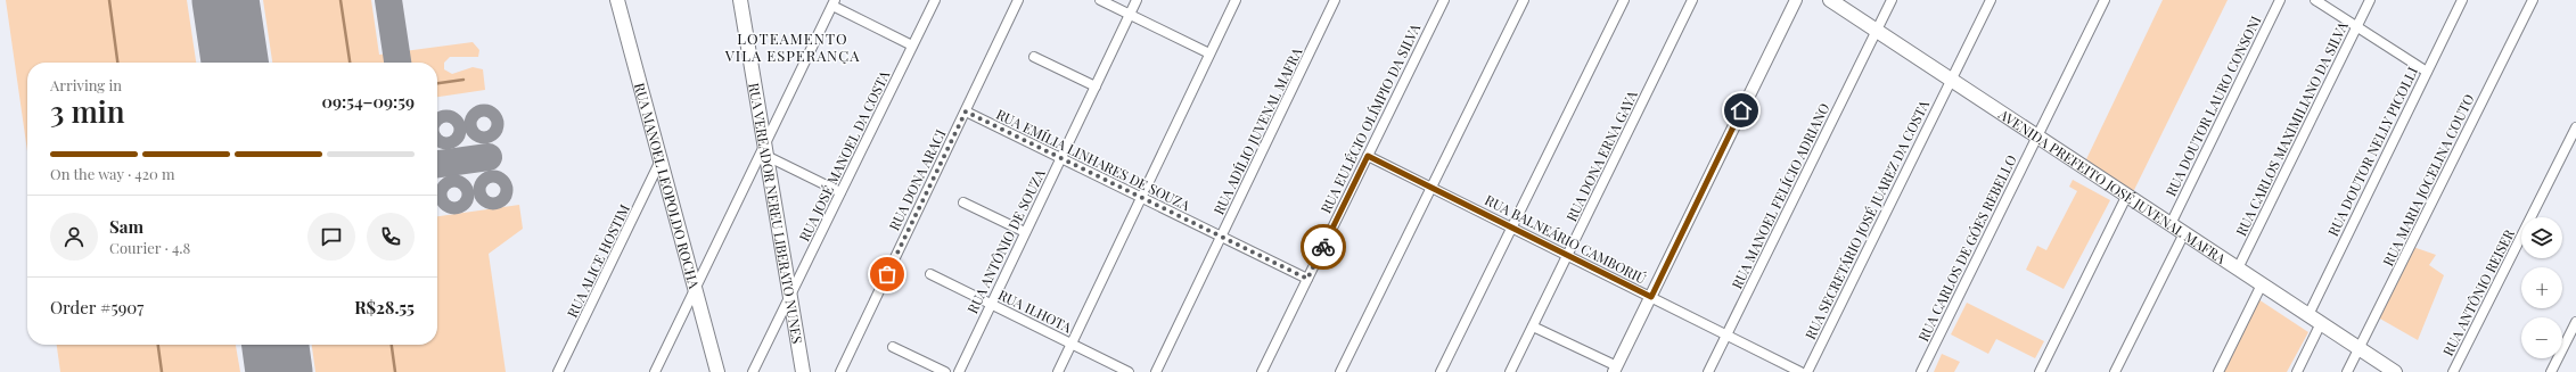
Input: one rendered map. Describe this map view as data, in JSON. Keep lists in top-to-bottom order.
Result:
{
  "streets": {
    "main road": ["RUA MANOEL LEOPOLDO ROCHA", "AVENIDA PREFEITO JOSÉ JUVENAL MAFRA", "RUA VEREADOR NEREU LIBERATO NUNES"],
    "street": [
      "RUA DOUTOR LAURO CONSONI",
      "RUA EULÉCIO OLÍMPIO DA SILVA",
      "RUA CARLOS MAXIMILIANO DA SILVA",
      "RUA ADÍLIO JUVENAL MAFRA",
      "RUA DOUTOR NELLY PICOLLI",
      "RUA JOSÉ MANOEL DA COSTA",
      "RUA DONA ERNA GAYA",
      "RUA EMÍLIA LINHARES DE SOUZA",
      "RUA DONA ARACI",
      "RUA MARIA JOCELINA COUTO",
      "RUA MANOEL FELÍCIO ADRIANO",
      "RUA SECRETÁRIO JOSÉ JUAREZ DA COSTA",
      "RUA BALNEÁRIO CAMBORIÚ",
      "RUA ANTÔNIO DE SOUZA",
      "RUA CARLOS DE GÓES REBELLO",
      "RUA ALICE HOSTIM",
      "RUA ANTÔNIO REISER",
      "RUA ILHOTA"
    ]
  },
  "crossings": [
    ["RUA DOUTOR LAURO CONSONI", "AVENIDA PREFEITO JOSÉ JUVENAL MAFRA"],
    ["RUA EULÉCIO OLÍMPIO DA SILVA", "RUA EMÍLIA LINHARES DE SOUZA"],
    ["RUA EULÉCIO OLÍMPIO DA SILVA", "RUA BALNEÁRIO CAMBORIÚ"],
    ["RUA CARLOS MAXIMILIANO DA SILVA", "AVENIDA PREFEITO JOSÉ JUVENAL MAFRA"],
    ["RUA ADÍLIO JUVENAL MAFRA", "RUA EMÍLIA LINHARES DE SOUZA"],
    ["RUA DOUTOR NELLY PICOLLI", "AVENIDA PREFEITO JOSÉ JUVENAL MAFRA"],
    ["RUA JOSÉ MANOEL DA COSTA", "RUA VEREADOR NEREU LIBERATO NUNES"],
    ["RUA DONA ERNA GAYA", "RUA BALNEÁRIO CAMBORIÚ"],
    ["RUA EMÍLIA LINHARES DE SOUZA", "RUA DONA ARACI"],
    ["RUA EMÍLIA LINHARES DE SOUZA", "RUA ANTÔNIO DE SOUZA"],
    ["RUA MARIA JOCELINA COUTO", "AVENIDA PREFEITO JOSÉ JUVENAL MAFRA"],
    ["RUA MANOEL LEOPOLDO ROCHA", "RUA ALICE HOSTIM"],
    ["AVENIDA PREFEITO JOSÉ JUVENAL MAFRA", "RUA MANOEL FELÍCIO ADRIANO"],
    ["AVENIDA PREFEITO JOSÉ JUVENAL MAFRA", "RUA SECRETÁRIO JOSÉ JUAREZ DA COSTA"],
    ["AVENIDA PREFEITO JOSÉ JUVENAL MAFRA", "RUA CARLOS DE GÓES REBELLO"],
    ["RUA MANOEL FELÍCIO ADRIANO", "RUA BALNEÁRIO CAMBORIÚ"],
    ["RUA ANTÔNIO DE SOUZA", "RUA ILHOTA"]
  ],
  "districts": ["LOTEAMENTO VILA ESPERANÇA"],
  "page": {
    "heading": ["3 min", "Arriving in", "09:54–09:59"],
    "panel": [
      "Sam",
      "Courier · 4.8",
      "Order #5907",
      "R$28.55"
    ],
    "bar": "On the way · 420 m",
    "map_buttons": ["+", "−"]
  }
}
